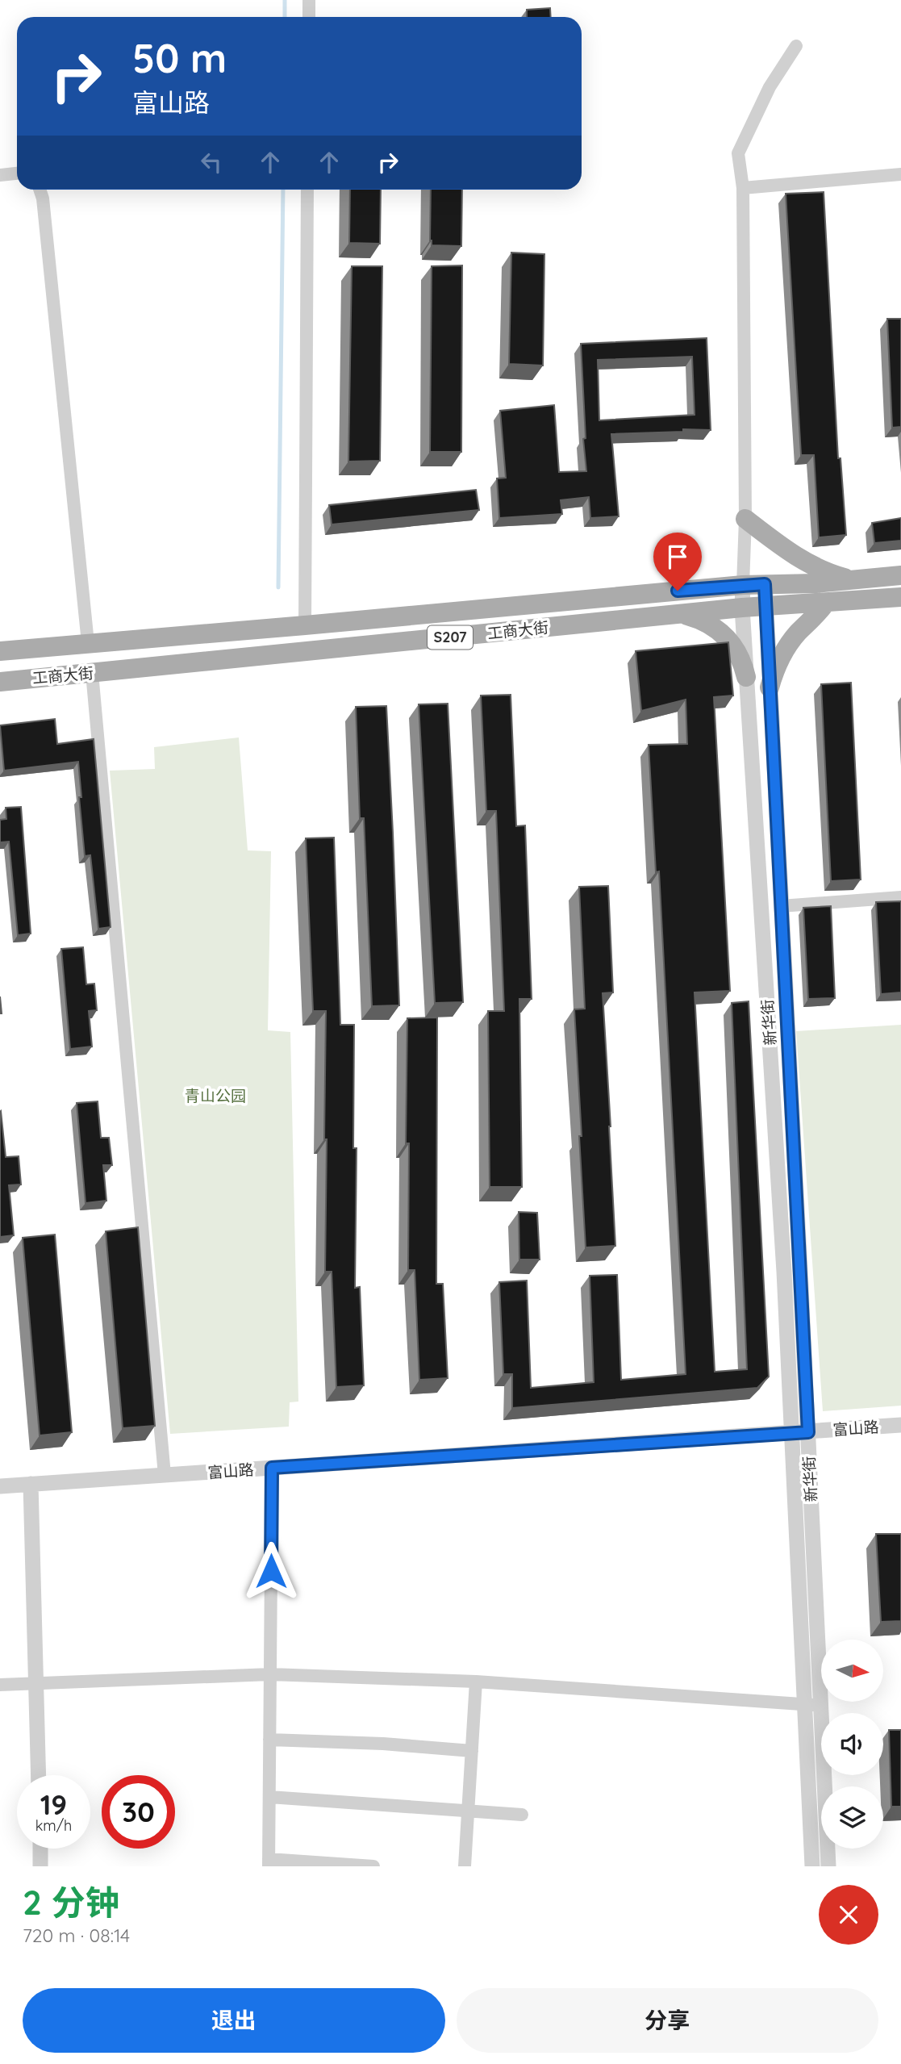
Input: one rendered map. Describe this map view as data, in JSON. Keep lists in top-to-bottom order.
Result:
{
  "streets": {
    "main road": ["工商大街", "S207"],
    "street": ["新华街", "富山路"]
  },
  "crossings": [
    ["工商大街", "新华街"],
    ["新华街", "富山路"]
  ],
  "parks": ["青山公园"],
  "north": "right",
  "page": {
    "turn": ["50 m", "富山路"],
    "speed": "19 km/h",
    "limit": "30",
    "heading": ["2 分钟", "720 m · 08:14"],
    "buttons": ["退出", "分享"]
  }
}
